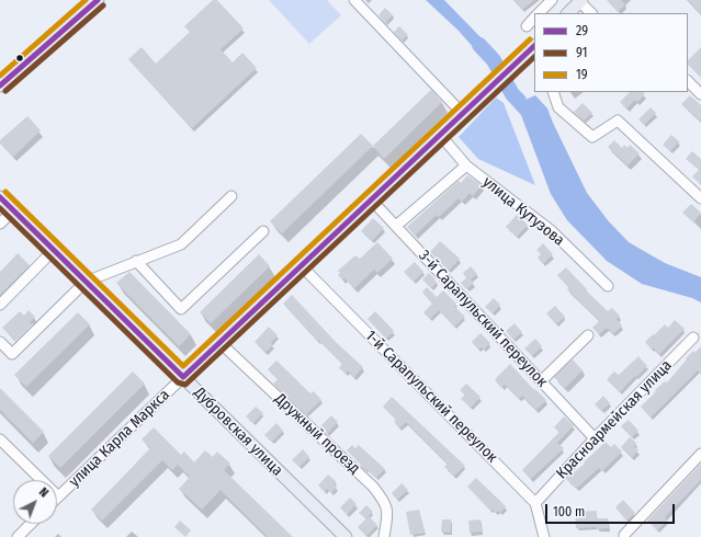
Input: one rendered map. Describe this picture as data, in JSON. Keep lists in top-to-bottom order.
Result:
{
  "streets": {
    "main road": ["Дубровская улица", "улица Карла Маркса"],
    "street": [
      "улица Кутузова",
      "3-й Сарапульский переулок",
      "1-й Сарапульский переулок",
      "Красноармейская улица",
      "Дружный проезд"
    ]
  },
  "crossings": [
    ["улица Кутузова", "улица Карла Маркса"],
    ["3-й Сарапульский переулок", "Красноармейская улица"],
    ["3-й Сарапульский переулок", "улица Карла Маркса"],
    ["1-й Сарапульский переулок", "Красноармейская улица"],
    ["1-й Сарапульский переулок", "улица Карла Маркса"],
    ["Дубровская улица", "улица Карла Маркса"],
    ["Дружный проезд", "улица Карла Маркса"]
  ],
  "lines": ["transit line 29", "transit line 19", "transit line 91"],
  "legend": ["29", "91", "19"],
  "scale_bar": "100 m",
  "north": "top right"
}
